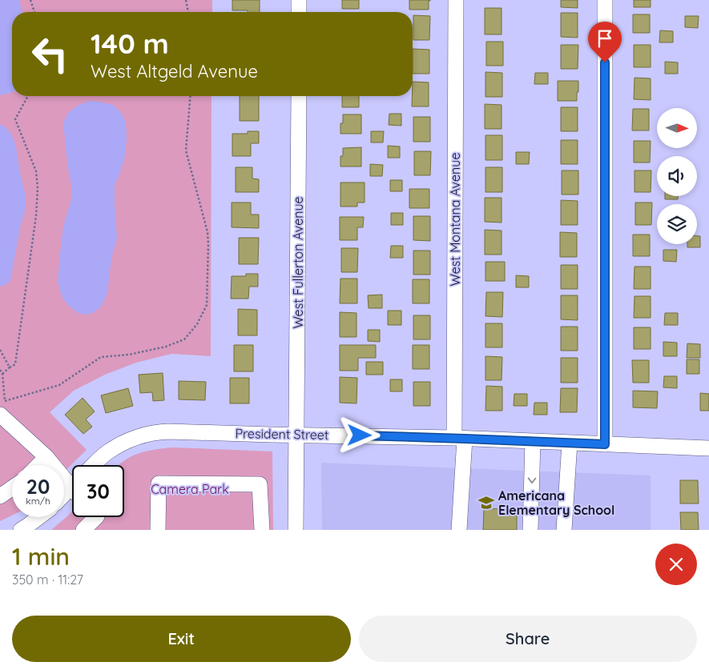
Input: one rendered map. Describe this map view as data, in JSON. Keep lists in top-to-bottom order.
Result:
{
  "streets": {
    "street": ["West Montana Avenue", "West Fullerton Avenue", "President Street"]
  },
  "crossings": [
    ["West Montana Avenue", "President Street"],
    ["West Fullerton Avenue", "President Street"]
  ],
  "parks": ["Camera Park"],
  "places": {
    "school or university": ["Americana Elementary School"]
  },
  "north": "right",
  "page": {
    "turn": ["140 m", "West Altgeld Avenue"],
    "speed": "20 km/h",
    "limit": "30",
    "heading": ["1 min", "350 m · 11:27"],
    "buttons": ["Exit", "Share"]
  }
}
